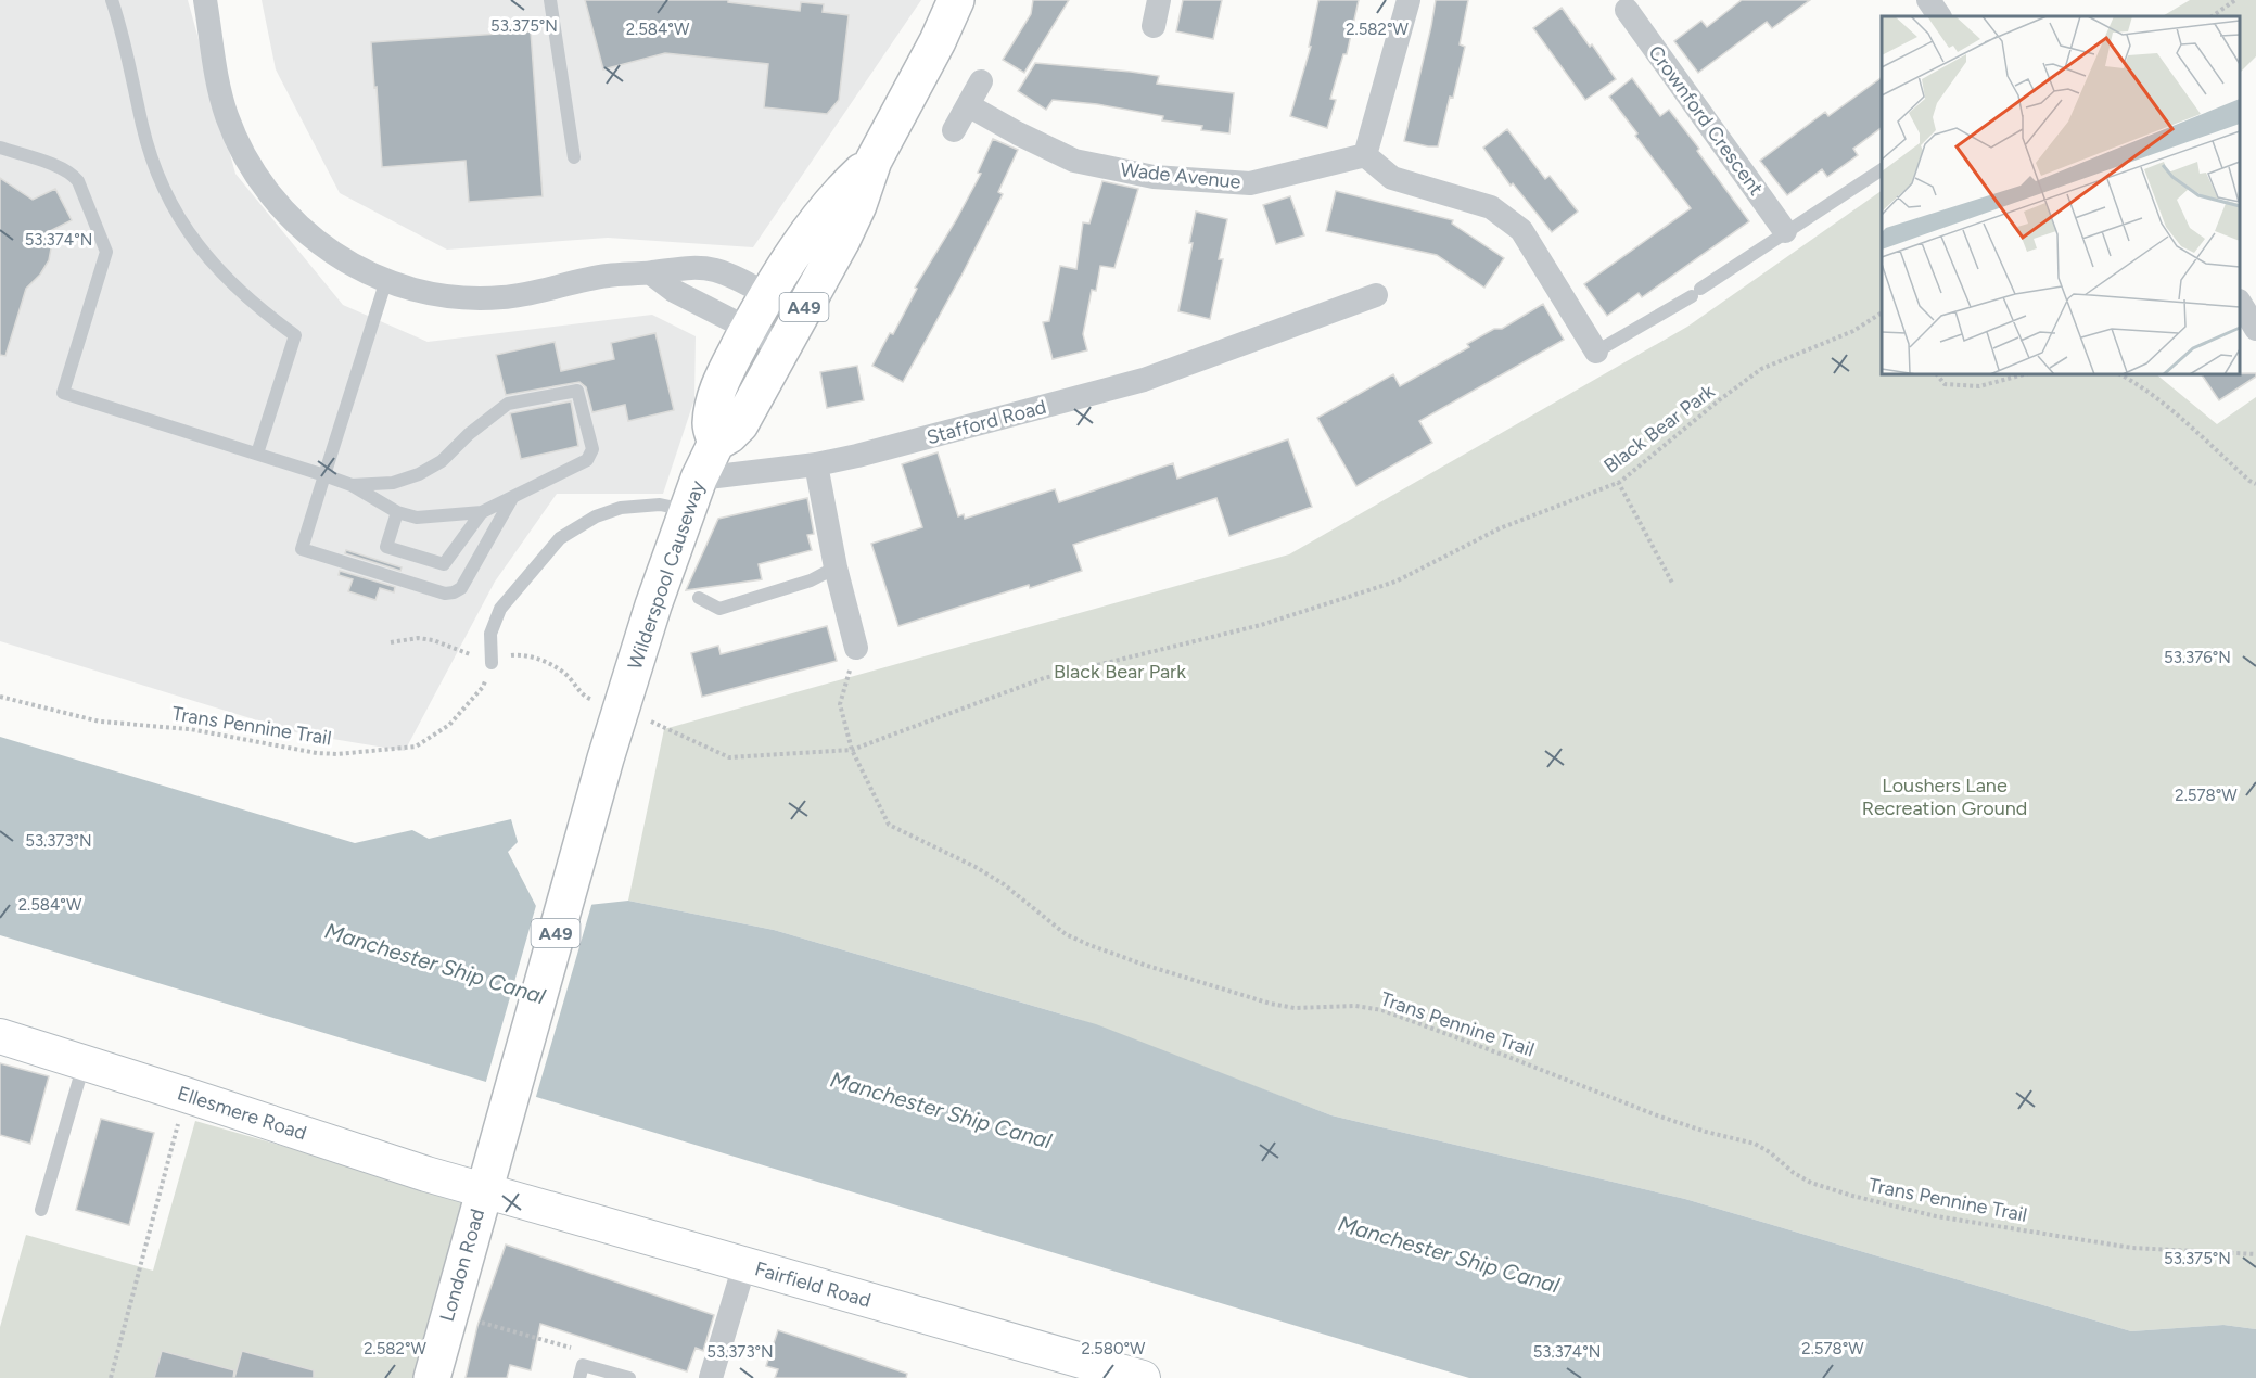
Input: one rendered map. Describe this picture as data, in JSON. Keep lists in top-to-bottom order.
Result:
{
  "streets": {
    "highway": ["A49", "Wilderspool Causeway", "London Road"],
    "main road": ["Ellesmere Road", "Fairfield Road"],
    "street": ["Crownford Crescent", "Wade Avenue", "Stafford Road"],
    "path": ["Black Bear Park", "Trans Pennine Trail"]
  },
  "crossings": [
    ["A49", "Wilderspool Causeway"],
    ["A49", "Ellesmere Road"],
    ["A49", "London Road"],
    ["A49", "Fairfield Road"],
    ["Stafford Road", "Wilderspool Causeway"],
    ["Black Bear Park", "Trans Pennine Trail"],
    ["Ellesmere Road", "London Road"],
    ["Ellesmere Road", "Fairfield Road"],
    ["London Road", "Fairfield Road"]
  ],
  "water": ["Manchester Ship Canal"],
  "parks": ["Black Bear Park", "Loushers Lane Recreation Ground"],
  "coordinates": [
    "53.375°N",
    "2.584°W",
    "2.582°W",
    "53.374°N",
    "53.376°N",
    "2.578°W",
    "53.373°N",
    "2.580°W"
  ]
}
